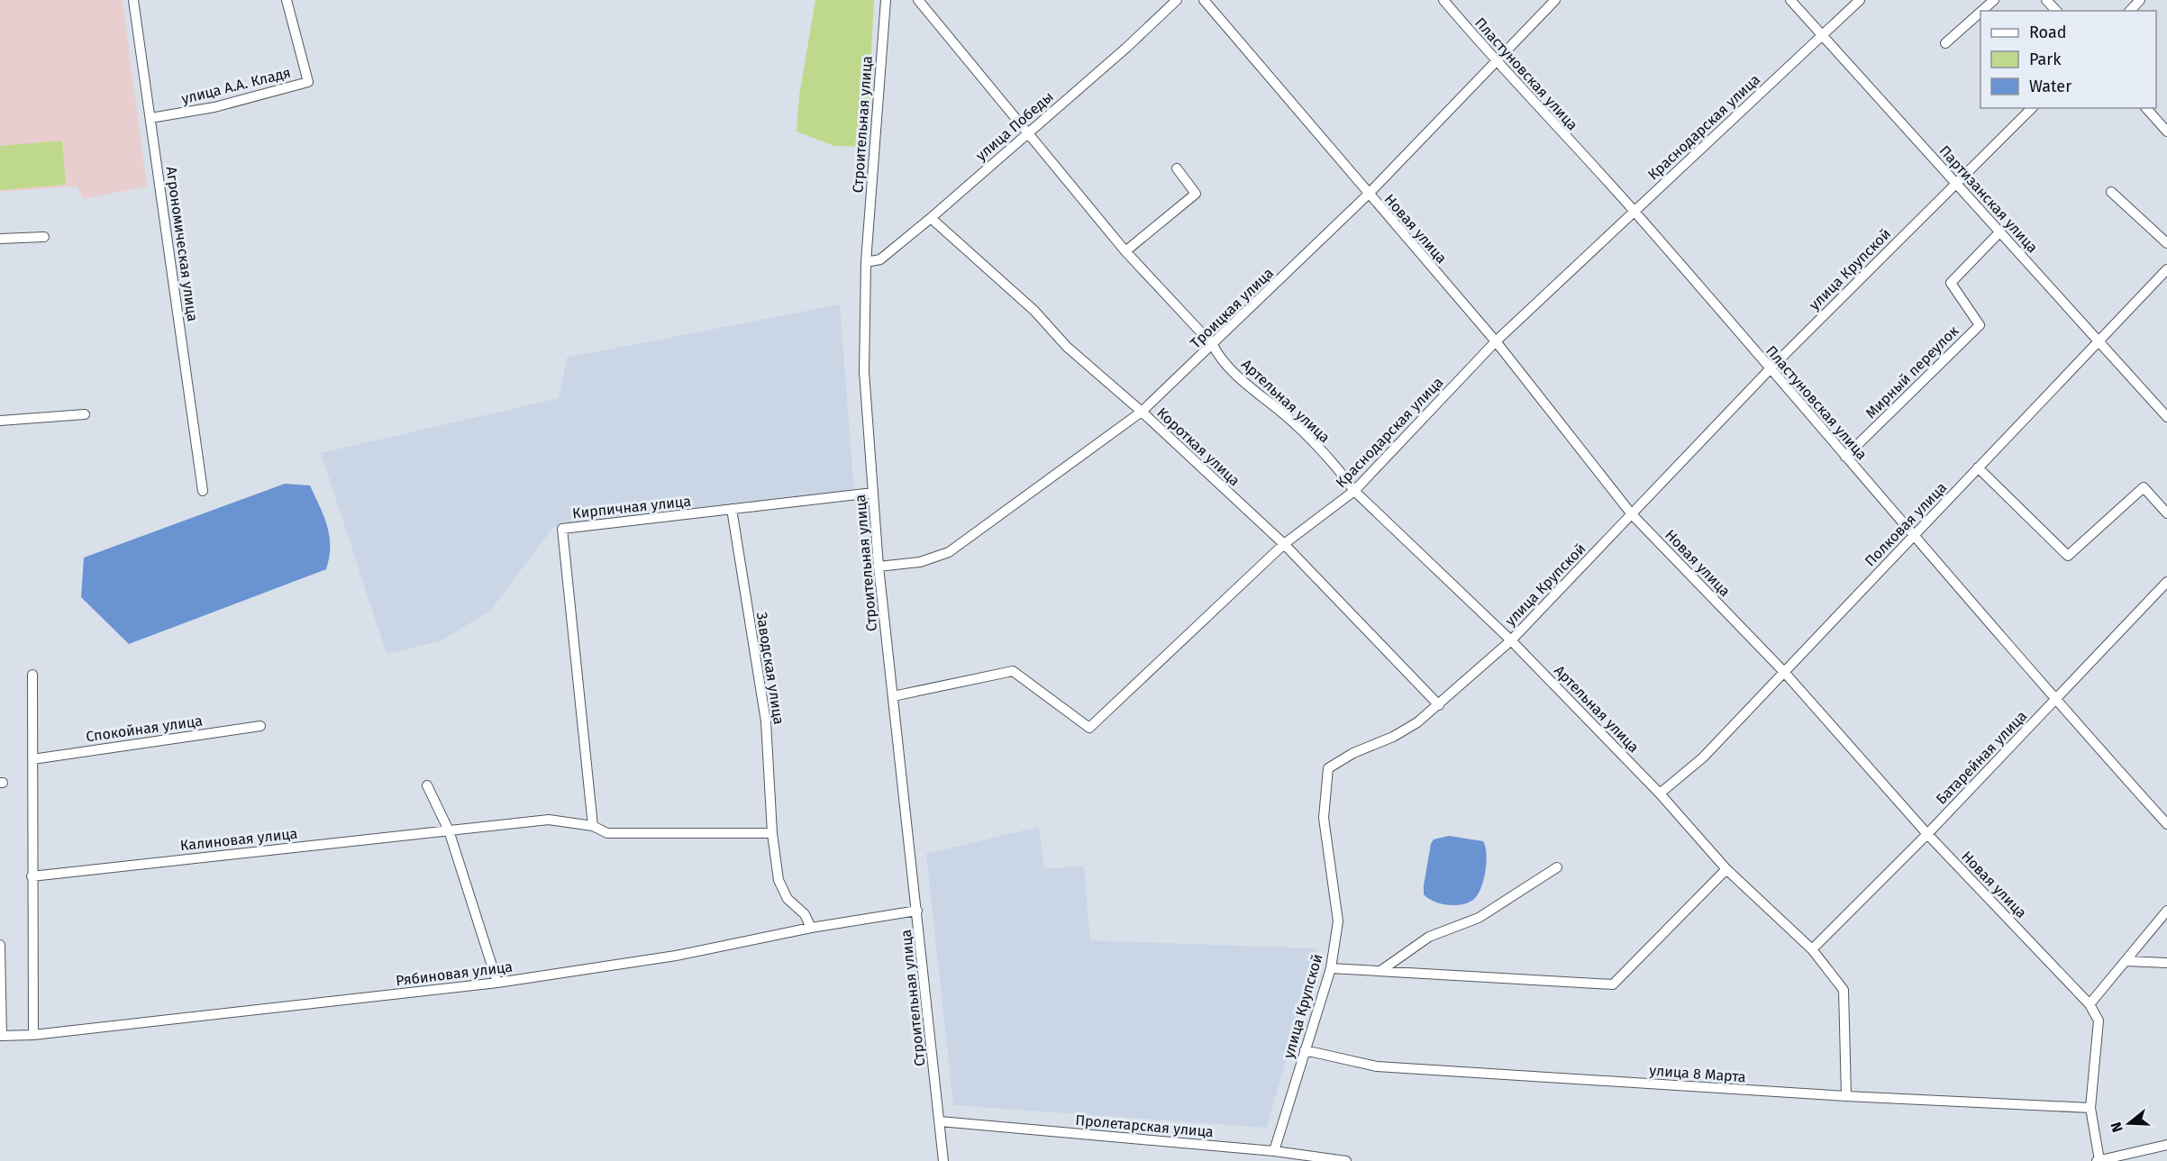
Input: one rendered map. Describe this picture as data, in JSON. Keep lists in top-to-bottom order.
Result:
{
  "streets": {
    "street": [
      "Пластуновская улица",
      "улица А.А. Кладя",
      "Строительная улица",
      "улица Победы",
      "Краснодарская улица",
      "Партизанская улица",
      "Новая улица",
      "Агрономическая улица",
      "улица Крупской",
      "Троицкая улица",
      "Мирный переулок",
      "Артельная улица",
      "Короткая улица",
      "Кирпичная улица",
      "Полковая улица",
      "Заводская улица",
      "Спокойная улица",
      "Батарейная улица",
      "Калиновая улица",
      "Рябиновая улица",
      "улица 8 Марта",
      "Пролетарская улица"
    ]
  },
  "crossings": [
    ["Пластуновская улица", "Краснодарская улица"],
    ["Пластуновская улица", "улица Крупской"],
    ["Пластуновская улица", "Троицкая улица"],
    ["Пластуновская улица", "Мирный переулок"],
    ["Пластуновская улица", "Полковая улица"],
    ["Пластуновская улица", "Батарейная улица"],
    ["улица А.А. Кладя", "Агрономическая улица"],
    ["Строительная улица", "улица Победы"],
    ["Строительная улица", "Краснодарская улица"],
    ["Строительная улица", "Троицкая улица"],
    ["Строительная улица", "Кирпичная улица"],
    ["Строительная улица", "Рябиновая улица"],
    ["Строительная улица", "Пролетарская улица"],
    ["улица Победы", "Артельная улица"],
    ["улица Победы", "Короткая улица"],
    ["Краснодарская улица", "Партизанская улица"],
    ["Краснодарская улица", "Новая улица"],
    ["Краснодарская улица", "Артельная улица"],
    ["Краснодарская улица", "Короткая улица"],
    ["Партизанская улица", "улица Крупской"],
    ["Партизанская улица", "Мирный переулок"],
    ["Партизанская улица", "Полковая улица"],
    ["Новая улица", "улица Крупской"],
    ["Новая улица", "Троицкая улица"],
    ["Новая улица", "Полковая улица"],
    ["Новая улица", "Батарейная улица"],
    ["Новая улица", "улица 8 Марта"],
    ["улица Крупской", "Артельная улица"],
    ["улица Крупской", "Короткая улица"],
    ["улица Крупской", "улица 8 Марта"],
    ["улица Крупской", "Пролетарская улица"],
    ["Троицкая улица", "Артельная улица"],
    ["Троицкая улица", "Короткая улица"],
    ["Артельная улица", "Полковая улица"],
    ["Артельная улица", "Батарейная улица"],
    ["Артельная улица", "улица 8 Марта"],
    ["Кирпичная улица", "Заводская улица"],
    ["Кирпичная улица", "Калиновая улица"],
    ["Заводская улица", "Калиновая улица"],
    ["Заводская улица", "Рябиновая улица"]
  ],
  "legend": ["Road", "Park", "Water"],
  "north": "left"
}
